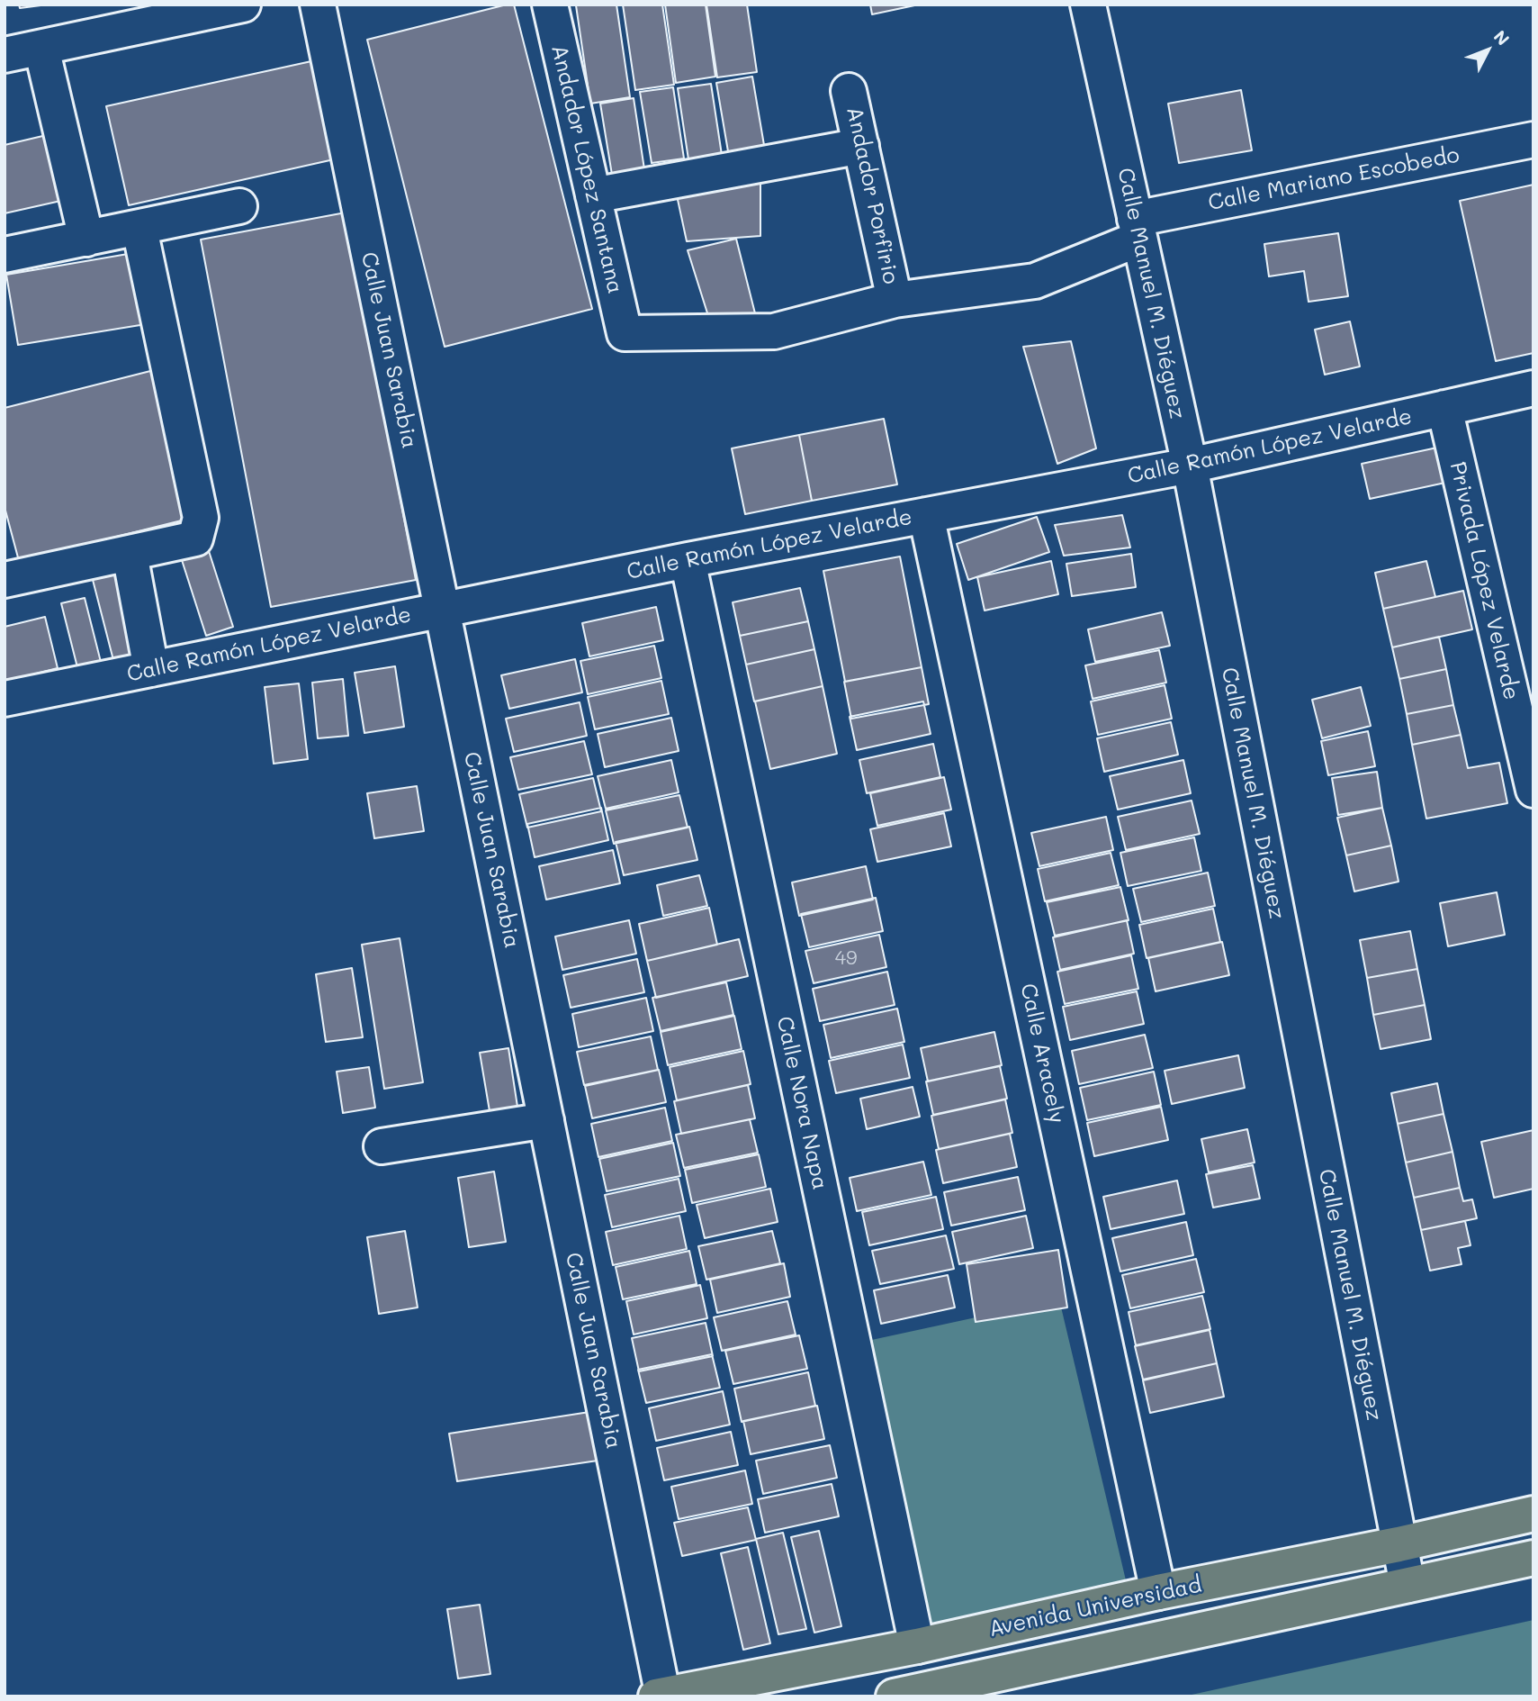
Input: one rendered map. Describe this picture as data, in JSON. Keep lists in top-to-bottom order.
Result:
{
  "streets": {
    "main road": ["Avenida Universidad"],
    "street": [
      "Andador López Santana",
      "Calle Mariano Escobedo",
      "Andador Porfirio",
      "Calle Manuel M. Diéguez",
      "Calle Juan Sarabia",
      "Calle Ramón López Velarde",
      "Privada López Velarde",
      "Calle Aracely",
      "Calle Nora Napa"
    ]
  },
  "crossings": [
    ["Andador López Santana", "Calle Mariano Escobedo"],
    ["Calle Mariano Escobedo", "Andador Porfirio"],
    ["Calle Mariano Escobedo", "Calle Manuel M. Diéguez"],
    ["Calle Manuel M. Diéguez", "Calle Ramón López Velarde"],
    ["Calle Manuel M. Diéguez", "Avenida Universidad"],
    ["Calle Juan Sarabia", "Calle Ramón López Velarde"],
    ["Calle Juan Sarabia", "Avenida Universidad"],
    ["Calle Ramón López Velarde", "Privada López Velarde"],
    ["Calle Ramón López Velarde", "Calle Aracely"],
    ["Calle Ramón López Velarde", "Calle Nora Napa"],
    ["Calle Aracely", "Avenida Universidad"],
    ["Calle Nora Napa", "Avenida Universidad"]
  ],
  "house_numbers": ["49"],
  "north": "top right"
}
